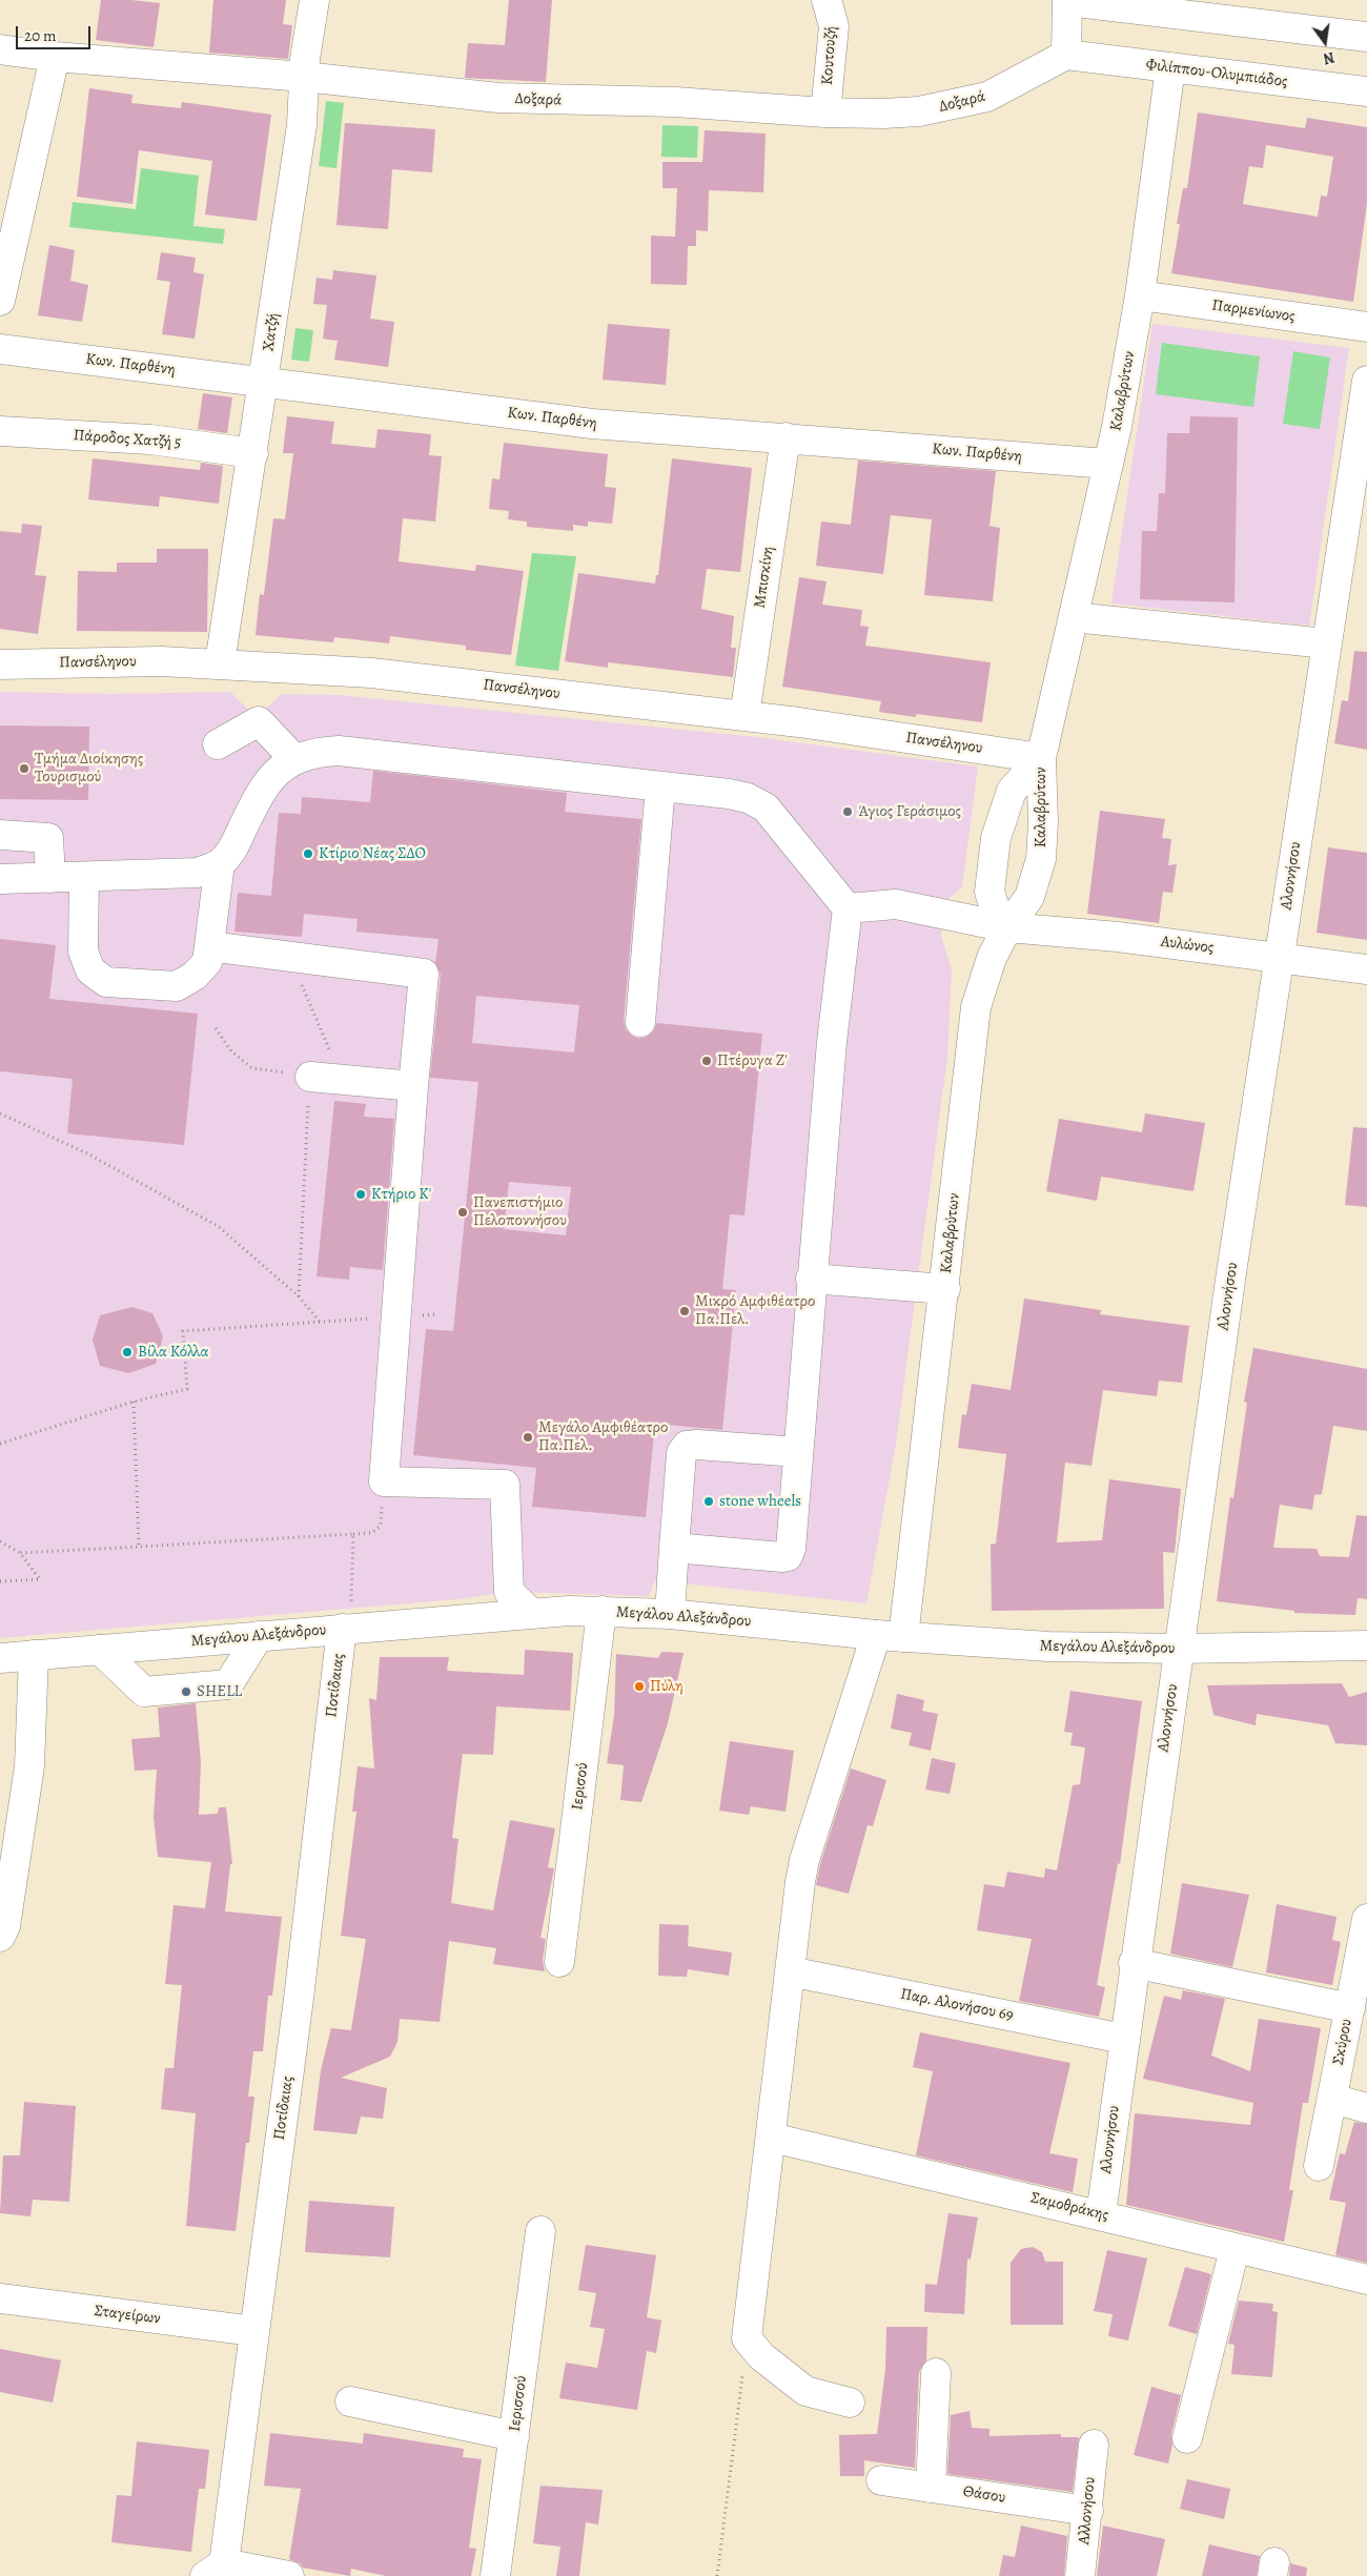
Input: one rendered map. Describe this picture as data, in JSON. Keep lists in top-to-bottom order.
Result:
{
  "streets": {
    "street": [
      "Κουτουζή",
      "Φιλίππου-Ολυμπιάδος",
      "Δοξαρά",
      "Παρμενίωνος",
      "Χατζή",
      "Κων. Παρθένη",
      "Καλαβρύτων",
      "Πάροδος Χατζή 5",
      "Μπισκίνη",
      "Πανσέληνου",
      "Αλοννήσου",
      "Αυλώνος",
      "Μεγάλου Αλεξάνδρου",
      "Ποτίδαιας",
      "Ιερισού",
      "Παρ. Αλονήσου 69",
      "Σκύρου",
      "Σαμοθράκης",
      "Σταγείρων",
      "Ιερισσού",
      "Θάσου",
      "Αλλονήσου"
    ]
  },
  "crossings": [
    ["Κουτουζή", "Δοξαρά"],
    ["Φιλίππου-Ολυμπιάδος", "Δοξαρά"],
    ["Φιλίππου-Ολυμπιάδος", "Καλαβρύτων"],
    ["Δοξαρά", "Χατζή"],
    ["Παρμενίωνος", "Καλαβρύτων"],
    ["Χατζή", "Κων. Παρθένη"],
    ["Χατζή", "Πάροδος Χατζή 5"],
    ["Χατζή", "Πανσέληνου"],
    ["Κων. Παρθένη", "Καλαβρύτων"],
    ["Κων. Παρθένη", "Μπισκίνη"],
    ["Καλαβρύτων", "Πανσέληνου"],
    ["Καλαβρύτων", "Αυλώνος"],
    ["Καλαβρύτων", "Μεγάλου Αλεξάνδρου"],
    ["Καλαβρύτων", "Παρ. Αλονήσου 69"],
    ["Καλαβρύτων", "Σαμοθράκης"],
    ["Μπισκίνη", "Πανσέληνου"],
    ["Αλοννήσου", "Αυλώνος"],
    ["Αλοννήσου", "Μεγάλου Αλεξάνδρου"],
    ["Αλοννήσου", "Παρ. Αλονήσου 69"],
    ["Αλοννήσου", "Σαμοθράκης"],
    ["Μεγάλου Αλεξάνδρου", "Ποτίδαιας"],
    ["Μεγάλου Αλεξάνδρου", "Ιερισού"],
    ["Ποτίδαιας", "Σταγείρων"],
    ["Θάσου", "Αλλονήσου"]
  ],
  "places": [
    "Τμήμα Διοίκησης Τουρισμού",
    "Άγιος Γεράσιμος",
    "Κτίριο Νέας ΣΔΟ",
    "Πτέρυγα Ζ'",
    "Κτήριο Κ'",
    "Πανεπιστήμιο Πελοποννήσου",
    "Μικρό Αμφιθέατρο Πα.Πελ.",
    "Βίλα Κόλλα",
    "Μεγάλο Αμφιθέατρο Πα.Πελ.",
    "stone wheels",
    "Πύλη",
    "SHELL"
  ],
  "scale_bar": "20 m",
  "north": "bottom"
}
